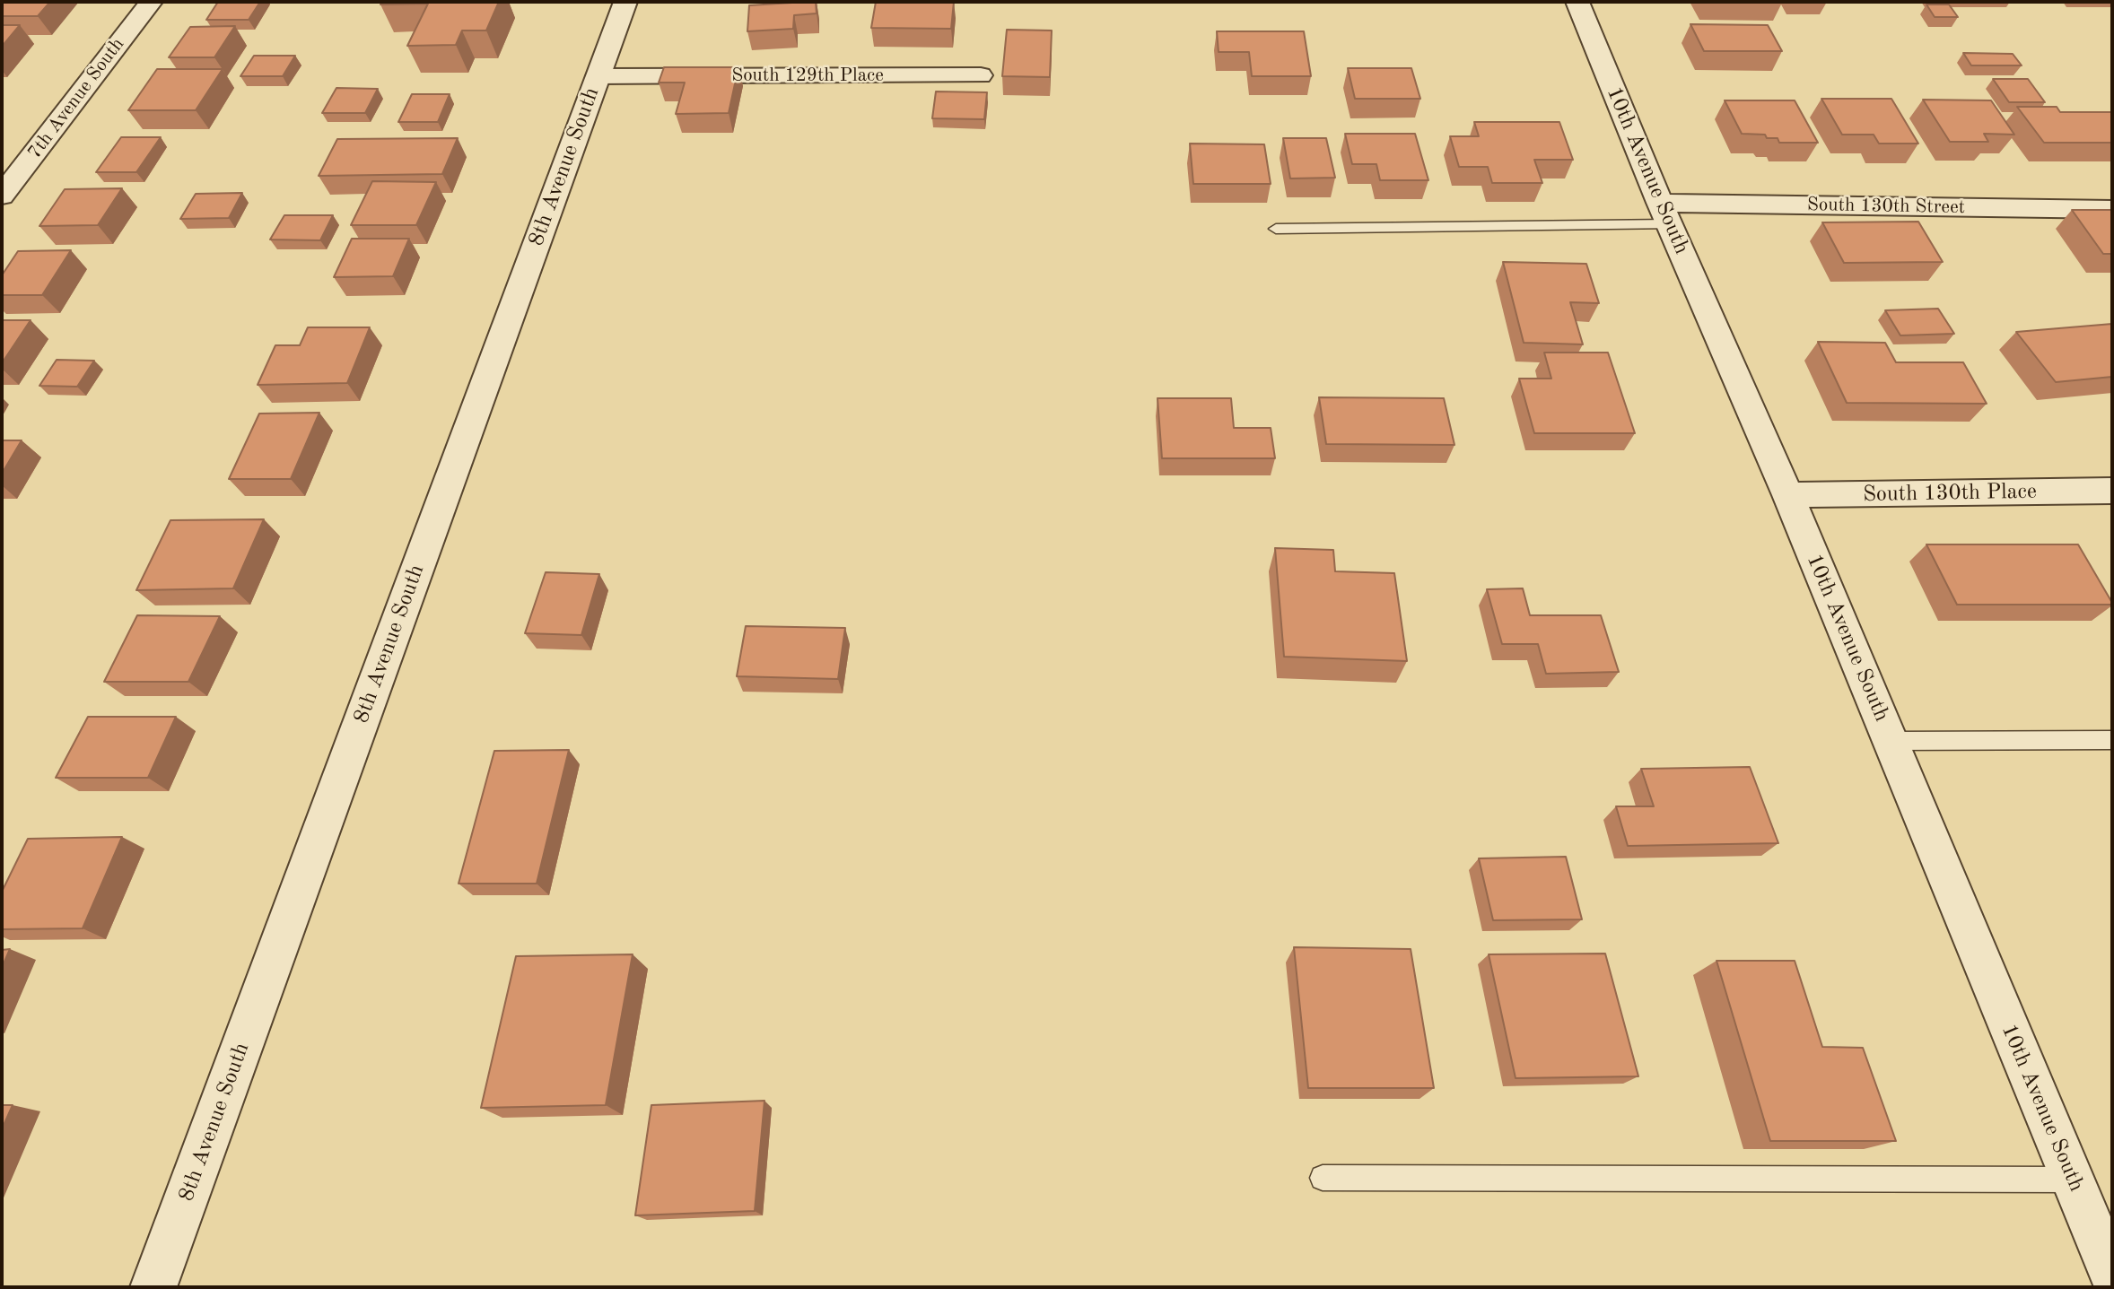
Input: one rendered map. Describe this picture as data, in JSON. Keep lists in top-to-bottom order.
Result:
{
  "streets": {
    "street": [
      "South 129th Place",
      "7th Avenue South",
      "8th Avenue South",
      "10th Avenue South",
      "South 130th Street",
      "South 130th Place"
    ]
  },
  "crossings": [
    ["South 129th Place", "8th Avenue South"],
    ["10th Avenue South", "South 130th Street"],
    ["10th Avenue South", "South 130th Place"]
  ]
}
